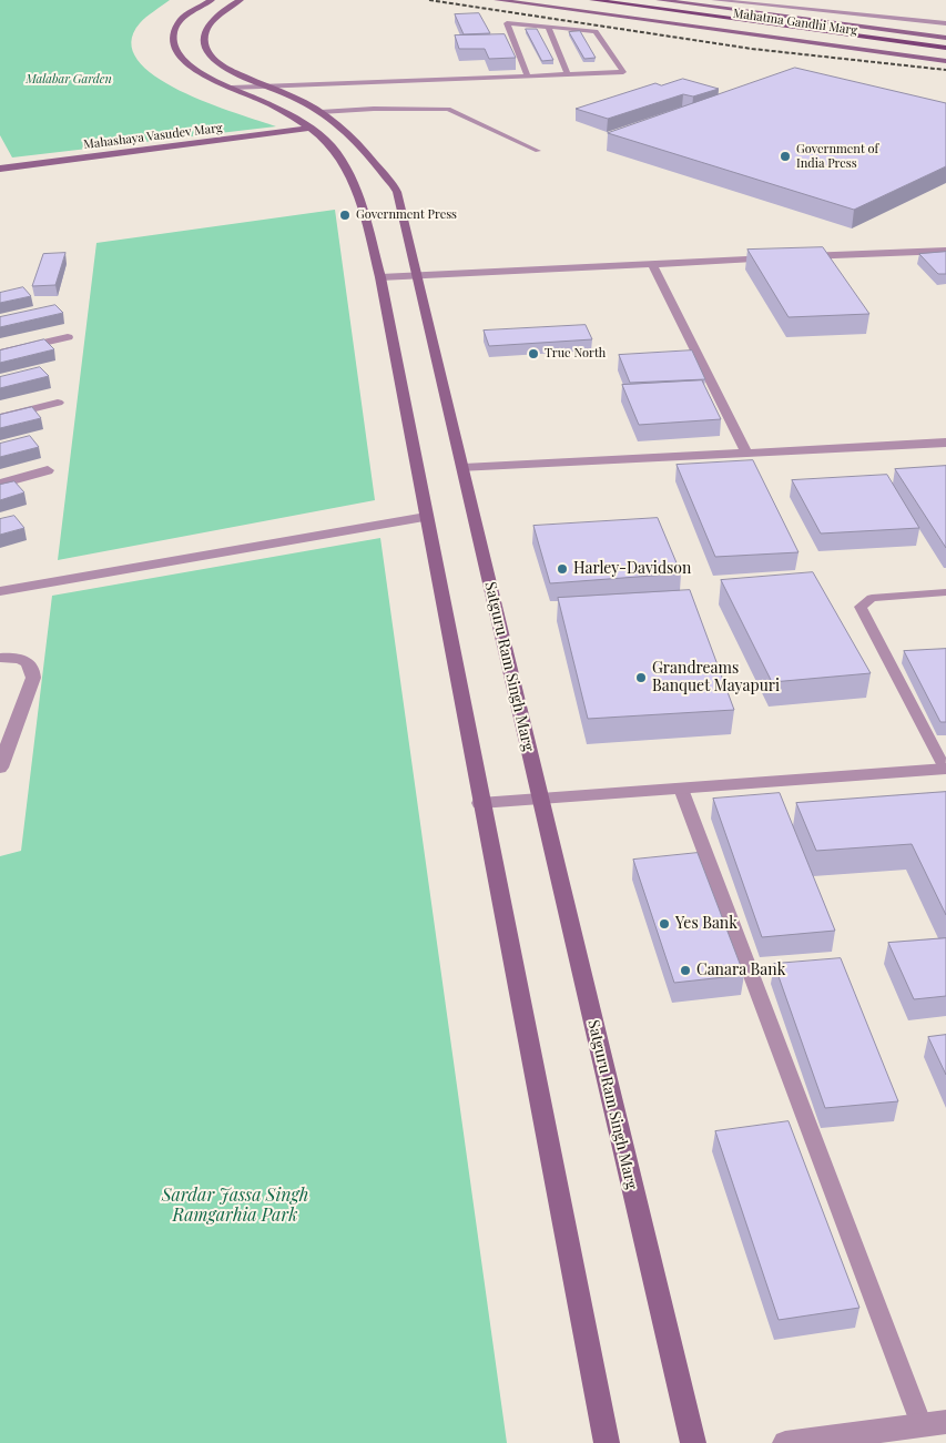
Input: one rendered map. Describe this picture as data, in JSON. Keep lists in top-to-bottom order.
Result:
{
  "streets": {
    "main road": ["Mahatma Gandhi Marg", "Mahashaya Vasudev Marg", "Satguru Ram Singh Marg"]
  },
  "crossings": [
    ["Mahashaya Vasudev Marg", "Satguru Ram Singh Marg"]
  ],
  "parks": ["Malabar Garden", "Sardar Jassa Singh Ramgarhia Park"],
  "places": [
    "Government of India Press",
    "Government Press",
    "True North",
    "Harley-Davidson",
    "Grandreams Banquet Mayapuri",
    "Yes Bank",
    "Canara Bank"
  ]
}
